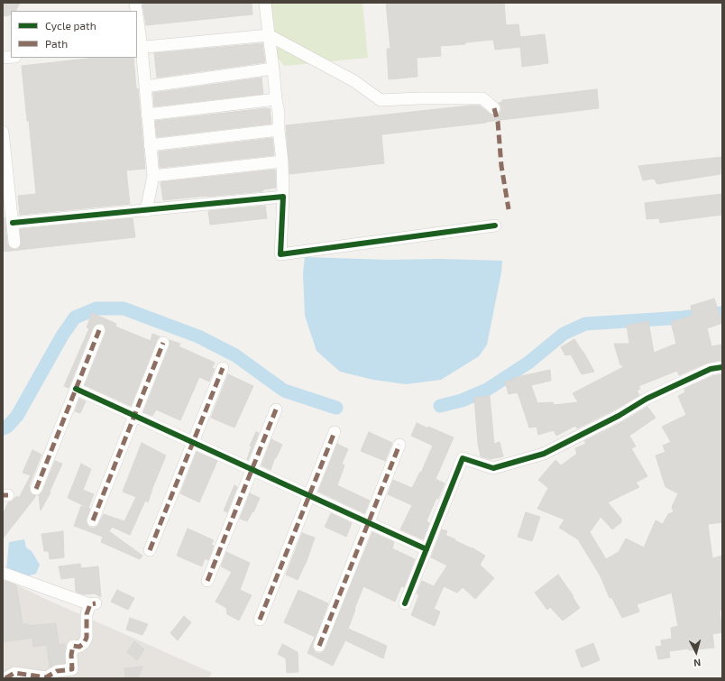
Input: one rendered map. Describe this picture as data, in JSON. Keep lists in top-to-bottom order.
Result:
{
  "legend": ["Cycle path", "Path"],
  "north": "bottom"
}
